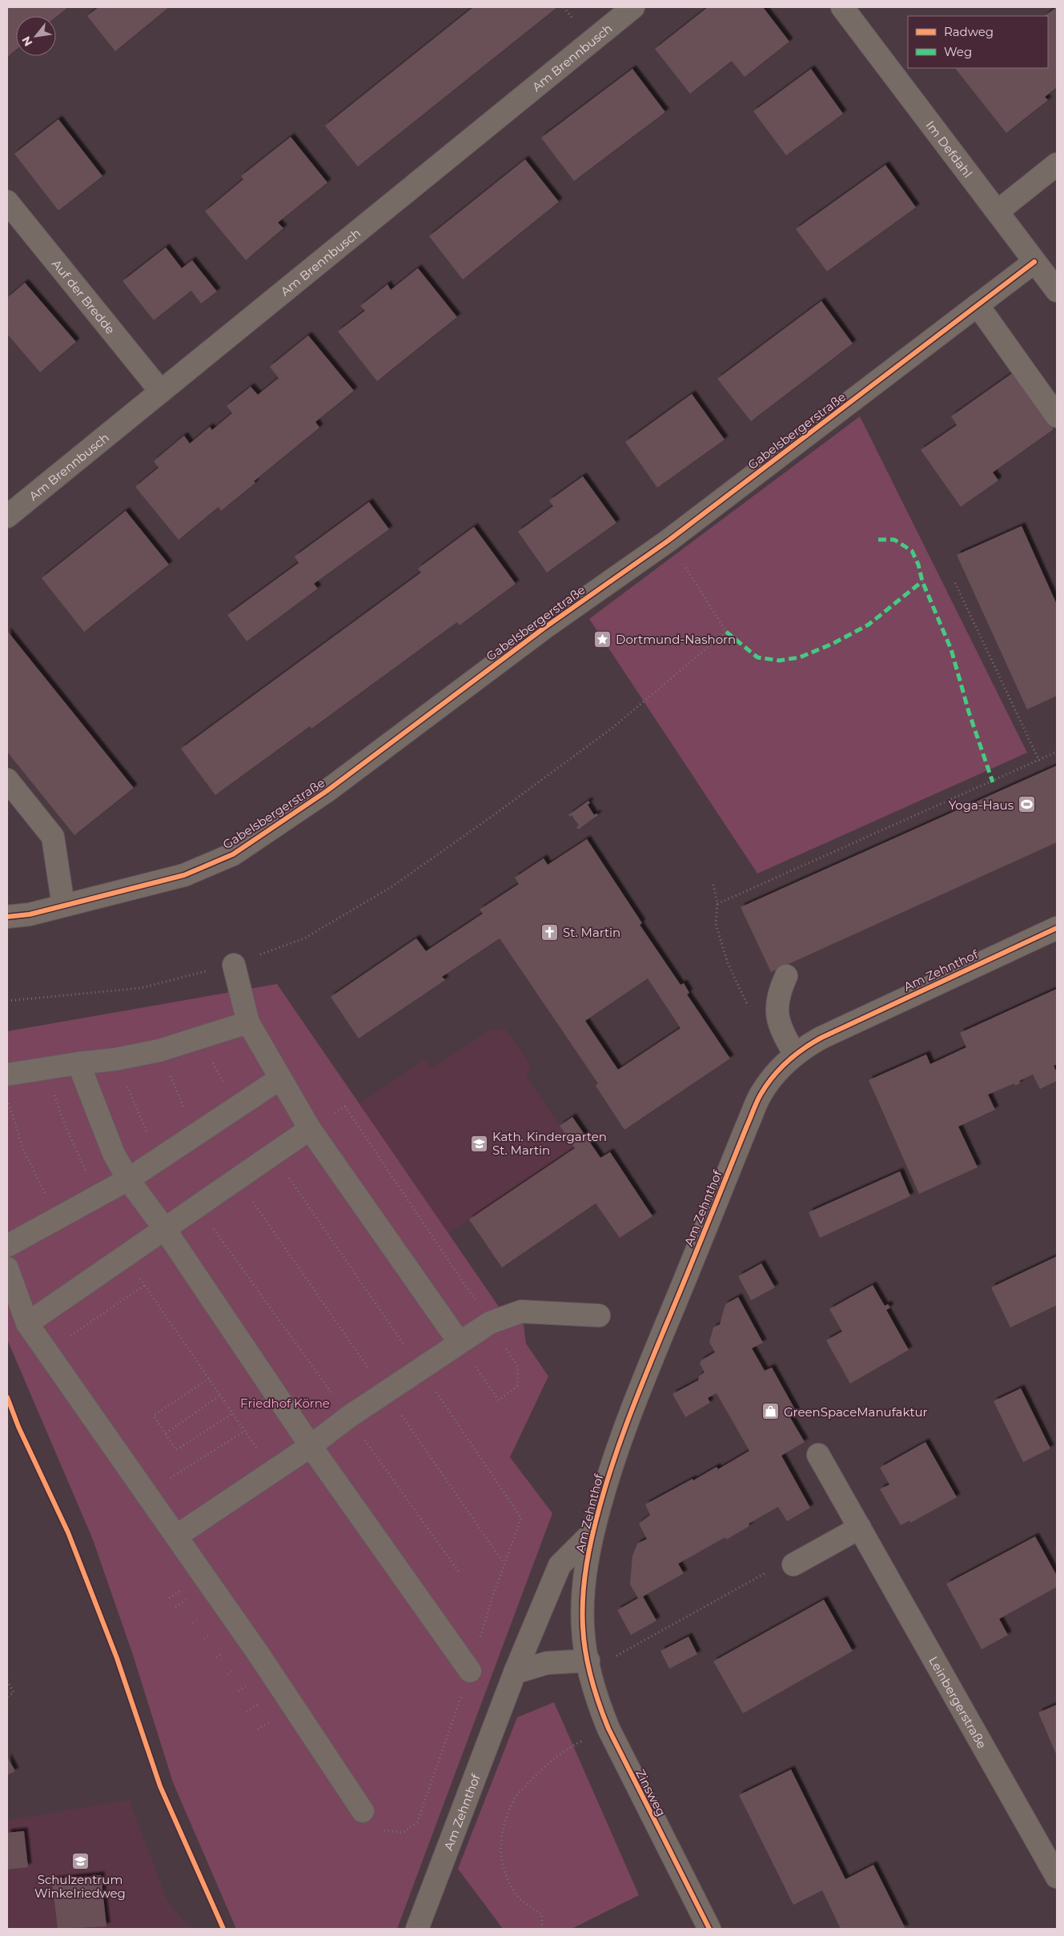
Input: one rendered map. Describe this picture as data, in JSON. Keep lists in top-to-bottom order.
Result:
{
  "streets": {
    "street": [
      "Am Brennbusch",
      "Im Defdahl",
      "Auf der Bredde",
      "Gabelsbergerstraße",
      "Am Zehnthof",
      "Leinbergerstraße",
      "Zinsweg"
    ]
  },
  "crossings": [
    ["Am Brennbusch", "Auf der Bredde"],
    ["Im Defdahl", "Gabelsbergerstraße"],
    ["Am Zehnthof", "Zinsweg"]
  ],
  "parks": ["Friedhof Körne"],
  "places": {
    "place": ["Dortmund-Nashorn"],
    "sports": ["Yoga-Haus"],
    "church": ["St. Martin"],
    "school or university": ["Kath. Kindergarten St. Martin", "Schulzentrum Winkelriedweg"],
    "shop": ["GreenSpaceManufaktur"]
  },
  "legend": ["Radweg", "Weg"],
  "north": "bottom left"
}
